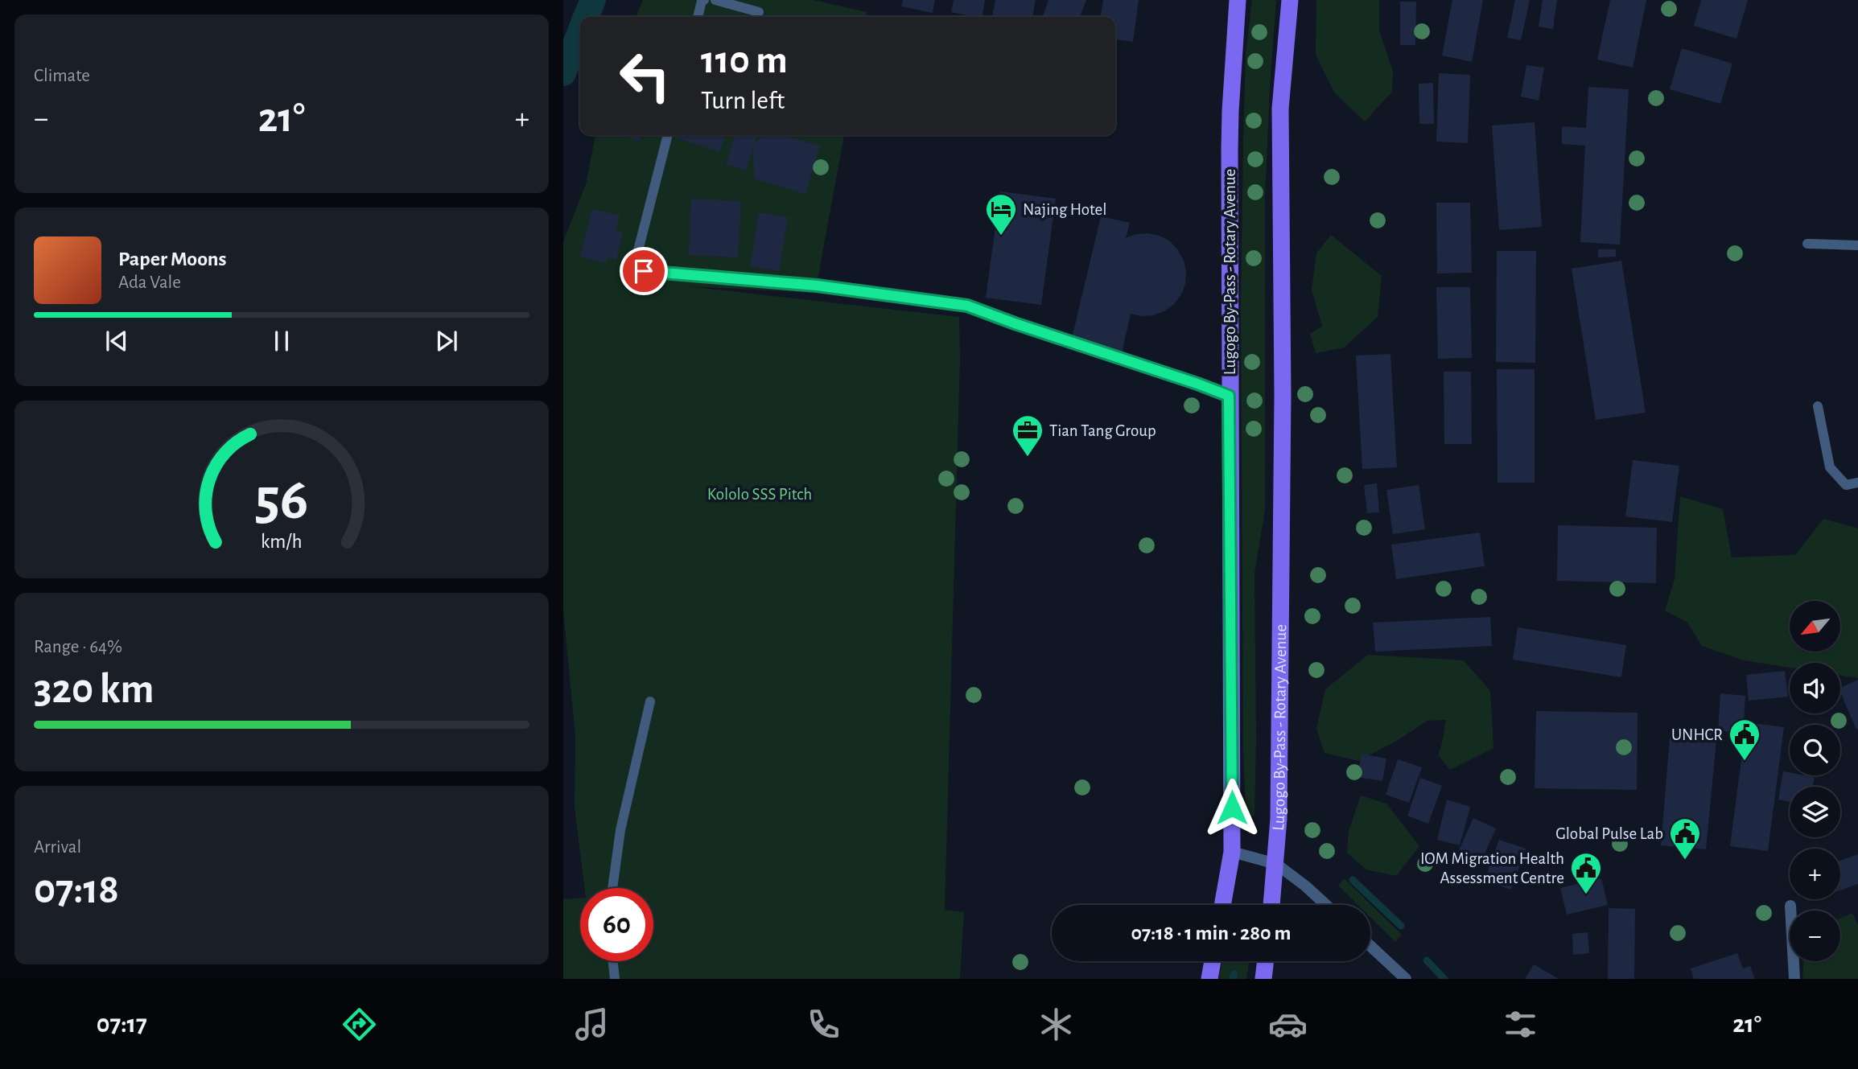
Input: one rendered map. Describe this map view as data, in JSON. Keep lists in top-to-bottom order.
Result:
{
  "streets": {
    "main road": ["Lugogo By-Pass - Rotary Avenue"]
  },
  "parks": ["Kololo SSS Pitch"],
  "places": {
    "hotel": ["Najing Hotel"],
    "office": ["Tian Tang Group"],
    "public building": ["UNHCR", "Global Pulse Lab", "IOM Migration Health Assessment Centre"]
  },
  "north": "bottom left",
  "page": {
    "tile": [
      "Climate",
      ["Range · 64%", "320 km"],
      ["Arrival", "07:18"]
    ],
    "turn": ["110 m", "Turn left"],
    "heat": ["−", "21°", "+"],
    "song": ["Paper Moons", "Ada Vale"],
    "map_buttons": ["+", "−"],
    "limit": "60",
    "trip": "07:18 · 1 min · 280 m",
    "tabs": ["07:17", "21°"],
    "gauge": ["56", "km/h"]
  }
}
